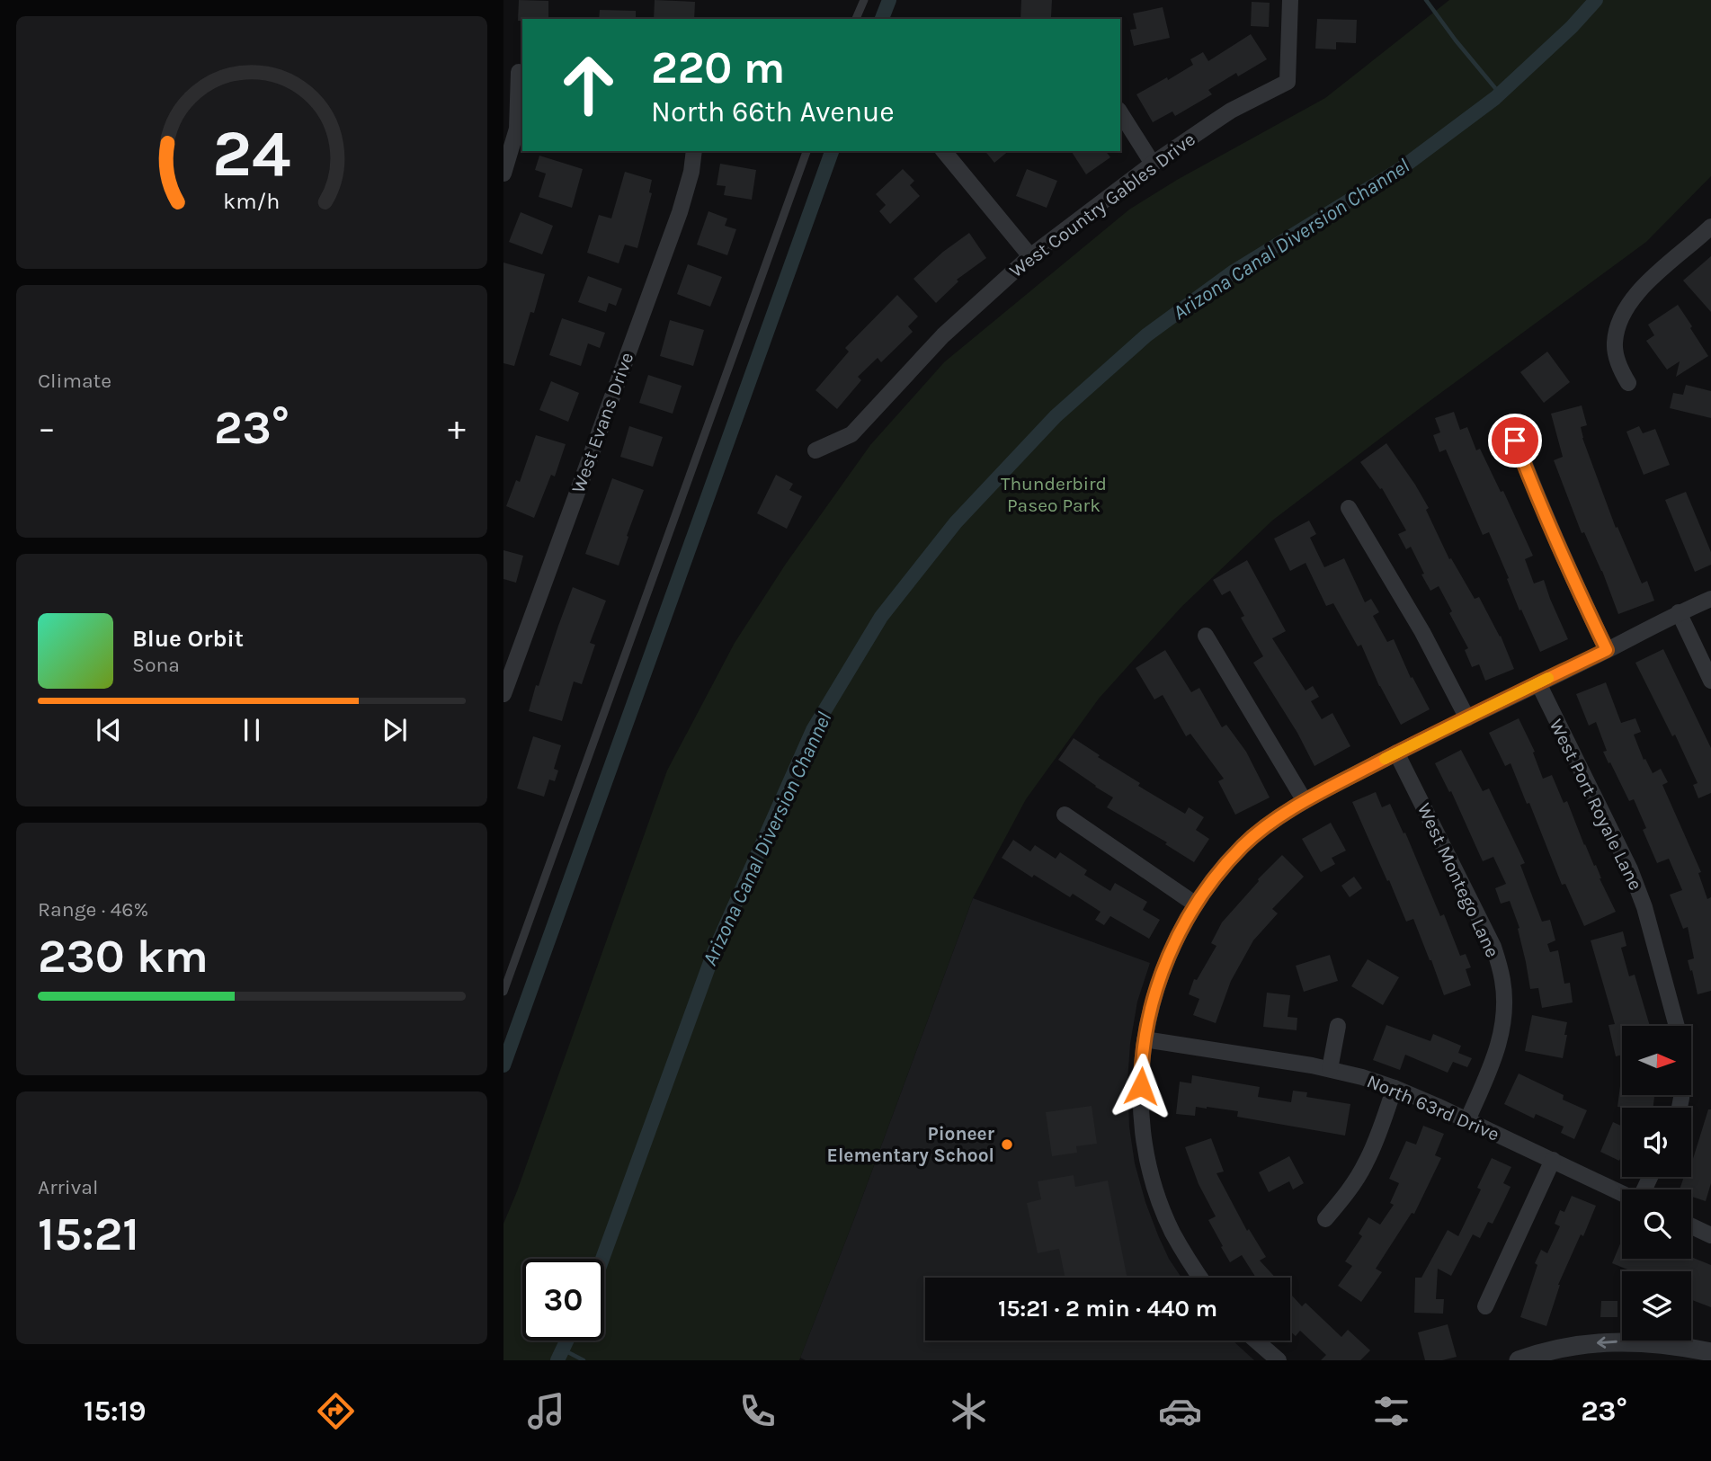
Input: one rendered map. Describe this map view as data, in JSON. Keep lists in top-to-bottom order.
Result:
{
  "streets": {
    "street": [
      "West Country Gables Drive",
      "West Evans Drive",
      "West Port Royale Lane",
      "West Montego Lane",
      "North 63rd Drive"
    ]
  },
  "crossings": [
    ["West Montego Lane", "North 63rd Drive"]
  ],
  "water": ["Arizona Canal Diversion Channel"],
  "parks": ["Thunderbird Paseo Park"],
  "places": ["Pioneer Elementary School"],
  "north": "right",
  "page": {
    "turn": ["220 m", "North 66th Avenue"],
    "tile": [
      "Climate",
      ["Range · 46%", "230 km"],
      ["Arrival", "15:21"]
    ],
    "heat": ["−", "23°", "+"],
    "song": ["Blue Orbit", "Sona"],
    "limit": "30",
    "trip": "15:21 · 2 min · 440 m",
    "tabs": ["15:19", "23°"],
    "gauge": ["24", "km/h"]
  }
}
